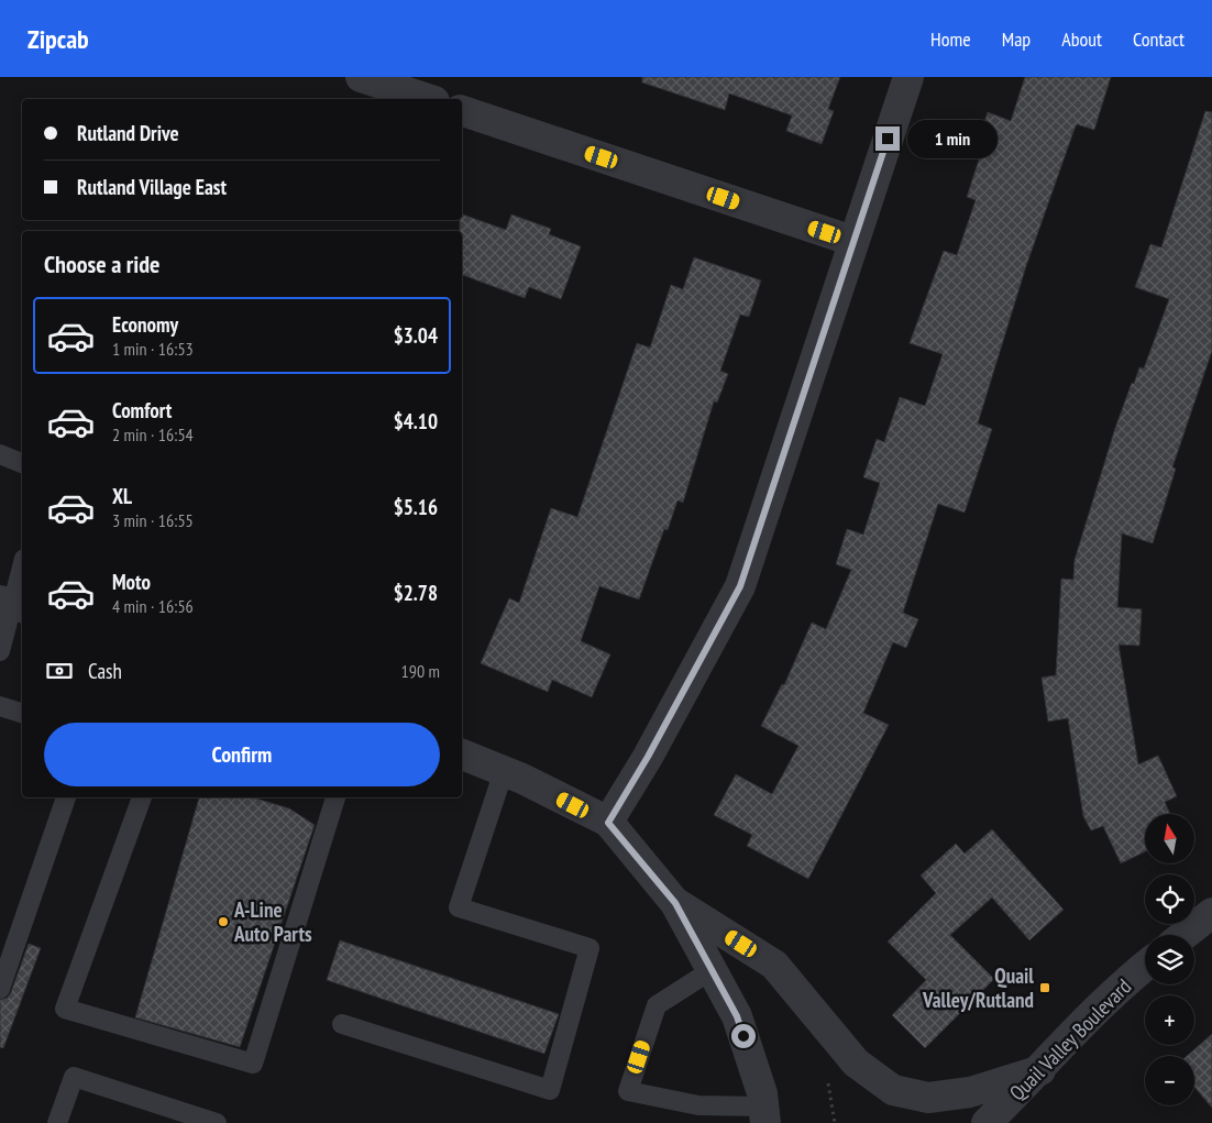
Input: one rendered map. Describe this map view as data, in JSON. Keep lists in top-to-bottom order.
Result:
{
  "streets": {
    "street": ["Quail Valley Boulevard"]
  },
  "places": {
    "other": ["A-Line Auto Parts"],
    "transit": ["Quail Valley/Rutland"]
  },
  "north": "top",
  "page": {
    "header": "Zipcab",
    "nav": [
      "Home",
      "Map",
      "About",
      "Contact"
    ],
    "banner": ["Rutland Drive", "Rutland Village East"],
    "bubble": "1 min",
    "heading": "Choose a ride",
    "list": [
      {
        "name": "Economy",
        "note": "1 min · 16:53",
        "value": "$3.04"
      },
      {
        "name": "Comfort",
        "note": "2 min · 16:54",
        "value": "$4.10"
      },
      {
        "name": "XL",
        "note": "3 min · 16:55",
        "value": "$5.16"
      },
      {
        "name": "Moto",
        "note": "4 min · 16:56",
        "value": "$2.78"
      }
    ],
    "pay": ["Cash", "190 m"],
    "buttons": "Confirm",
    "map_buttons": ["+", "−"]
  }
}
